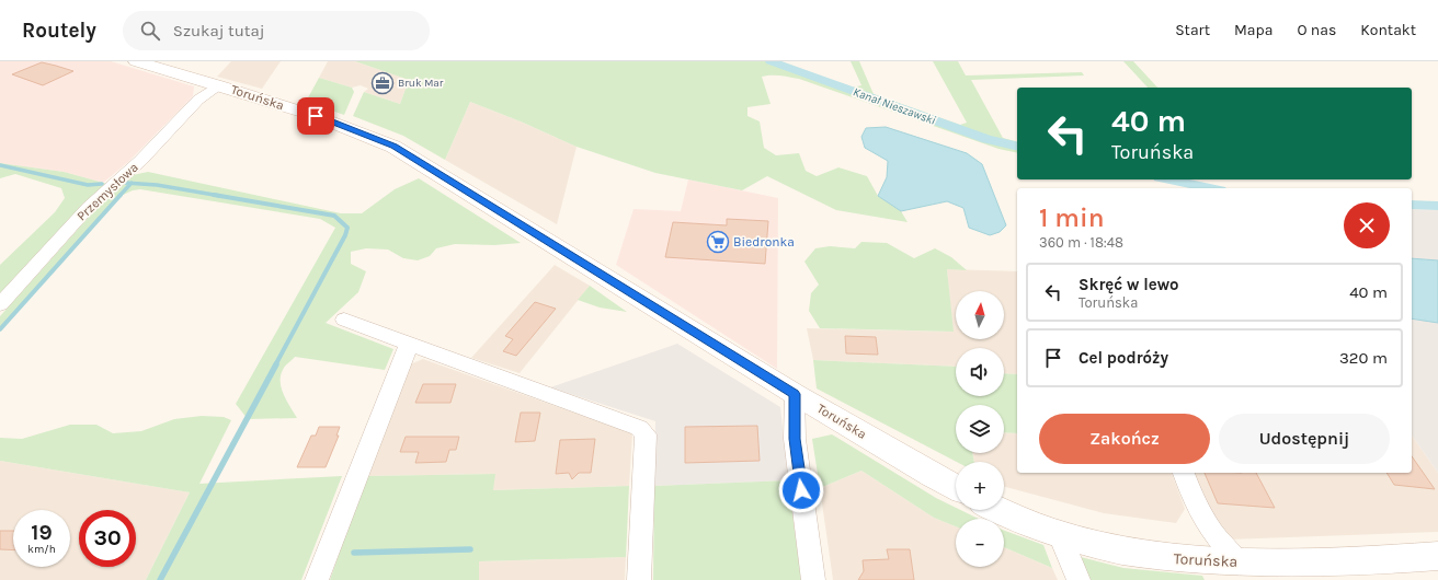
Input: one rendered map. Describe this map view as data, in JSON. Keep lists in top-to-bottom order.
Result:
{
  "streets": {
    "main road": ["Toruńska"],
    "street": ["Przemysłowa"]
  },
  "crossings": [
    ["Toruńska", "Przemysłowa"]
  ],
  "water": ["Kanał Nieszawski"],
  "places": {
    "office": ["Bruk Mar"],
    "supermarket": ["Biedronka"]
  },
  "north": "top",
  "page": {
    "header": "Routely",
    "search": "Szukaj tutaj",
    "nav": [
      "Start",
      "Mapa",
      "O nas",
      "Kontakt"
    ],
    "turn": ["40 m", "Toruńska"],
    "heading": ["1 min", "360 m · 18:48"],
    "list": [
      {
        "name": "Skręć w lewo",
        "note": "Toruńska",
        "value": "40 m"
      },
      {
        "name": "Cel podróży",
        "value": "320 m"
      }
    ],
    "map_buttons": ["+", "−"],
    "buttons": ["Zakończ", "Udostępnij"],
    "speed": "19 km/h",
    "limit": "30"
  }
}
